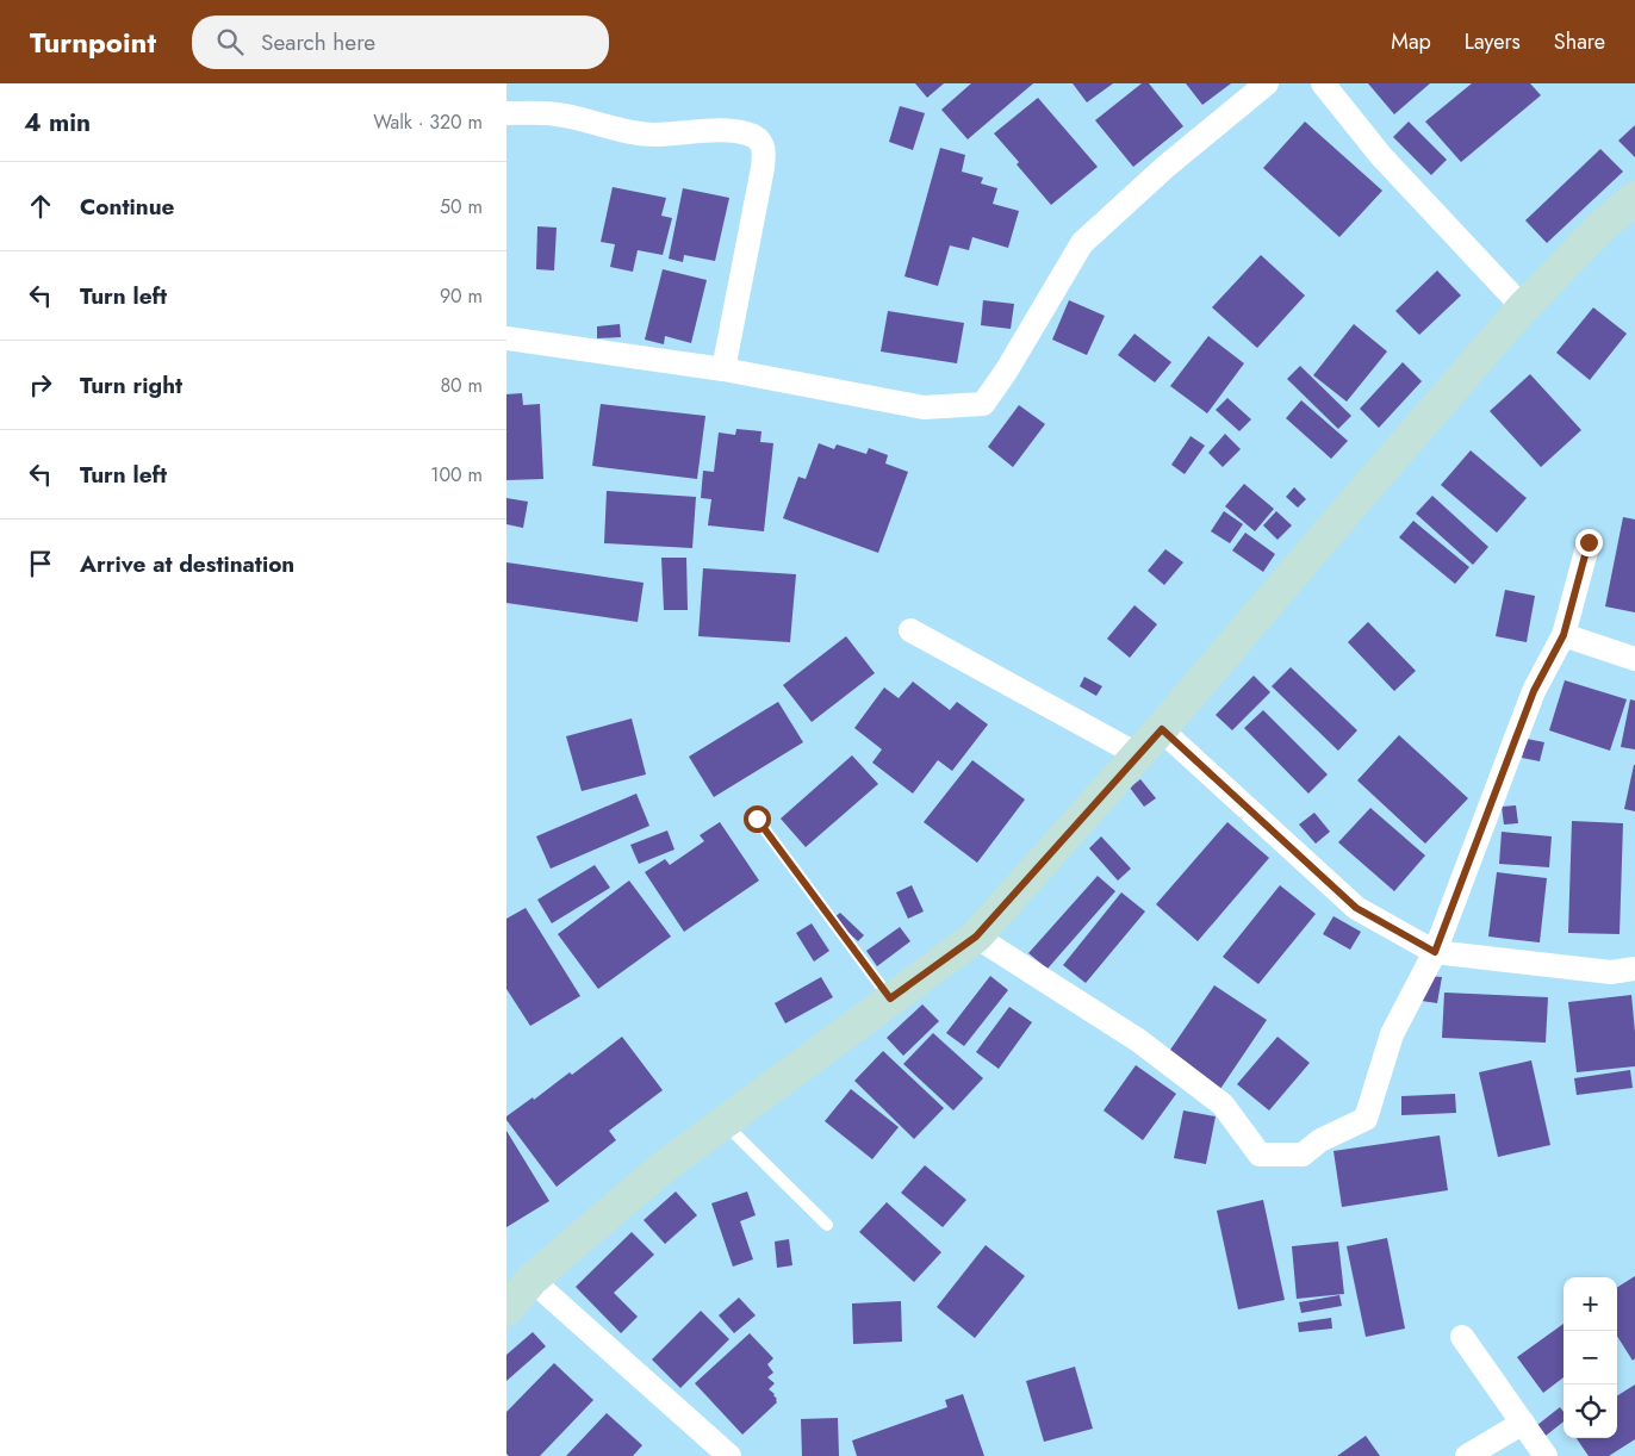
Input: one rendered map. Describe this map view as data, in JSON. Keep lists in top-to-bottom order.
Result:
{
  "page": {
    "header": "Turnpoint",
    "search": "Search here",
    "nav": ["Map", "Layers", "Share"],
    "heading": ["4 min", "Walk · 320 m"],
    "list": [
      ["Continue", "50 m"],
      ["Turn left", "90 m"],
      ["Turn right", "80 m"],
      ["Turn left", "100 m"],
      "Arrive at destination"
    ],
    "map_buttons": ["+", "−"]
  }
}
